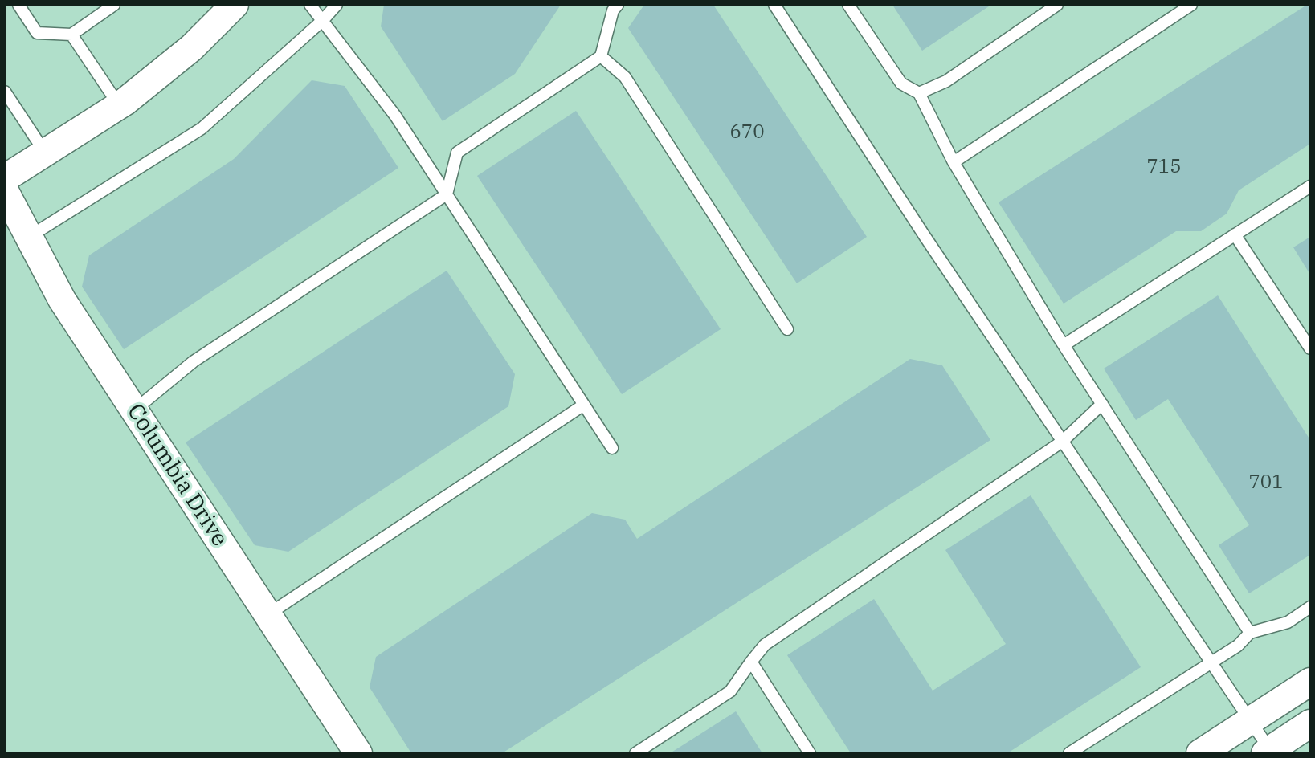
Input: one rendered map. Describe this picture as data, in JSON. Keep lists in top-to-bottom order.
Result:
{
  "streets": {
    "street": ["Columbia Drive"]
  },
  "house_numbers": ["670", "715", "701"]
}
